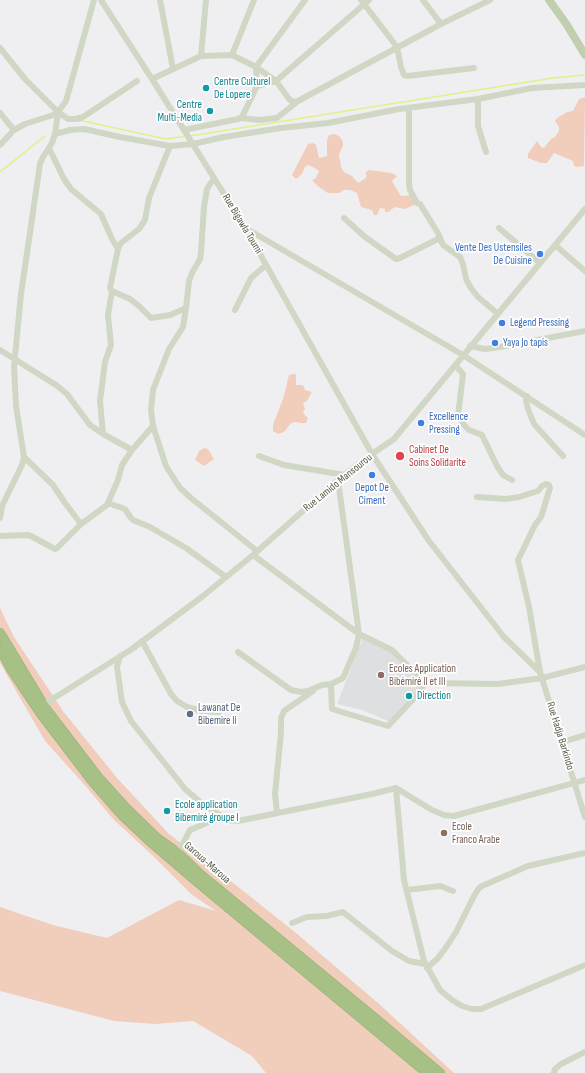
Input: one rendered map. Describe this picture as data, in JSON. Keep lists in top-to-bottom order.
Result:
{
  "streets": {
    "highway": ["Garoua-Maroua"],
    "street": ["Rue Bigawla Toumi", "Rue Lamido Mansourou", "Rue Hadja Barkindo"]
  },
  "crossings": [
    ["Rue Bigawla Toumi", "Rue Lamido Mansourou"],
    ["Rue Bigawla Toumi", "Rue Hadja Barkindo"],
    ["Rue Lamido Mansourou", "Garoua-Maroua"]
  ],
  "places": [
    "Centre Culturel De Lopere",
    "Centre Multi-Media",
    "Vente Des Ustensiles De Cuisine",
    "Legend Pressing",
    "Yaya Jo tapis",
    "Excellence Pressing",
    "Cabinet De Soins Solidarite",
    "Depot De Ciment",
    "Ecoles Application Bibémiré II et III",
    "Direction",
    "Lawanat De Bibemire Ii",
    "Ecole application Bibemiré groupe l",
    "Ecole Franco Arabe"
  ]
}
